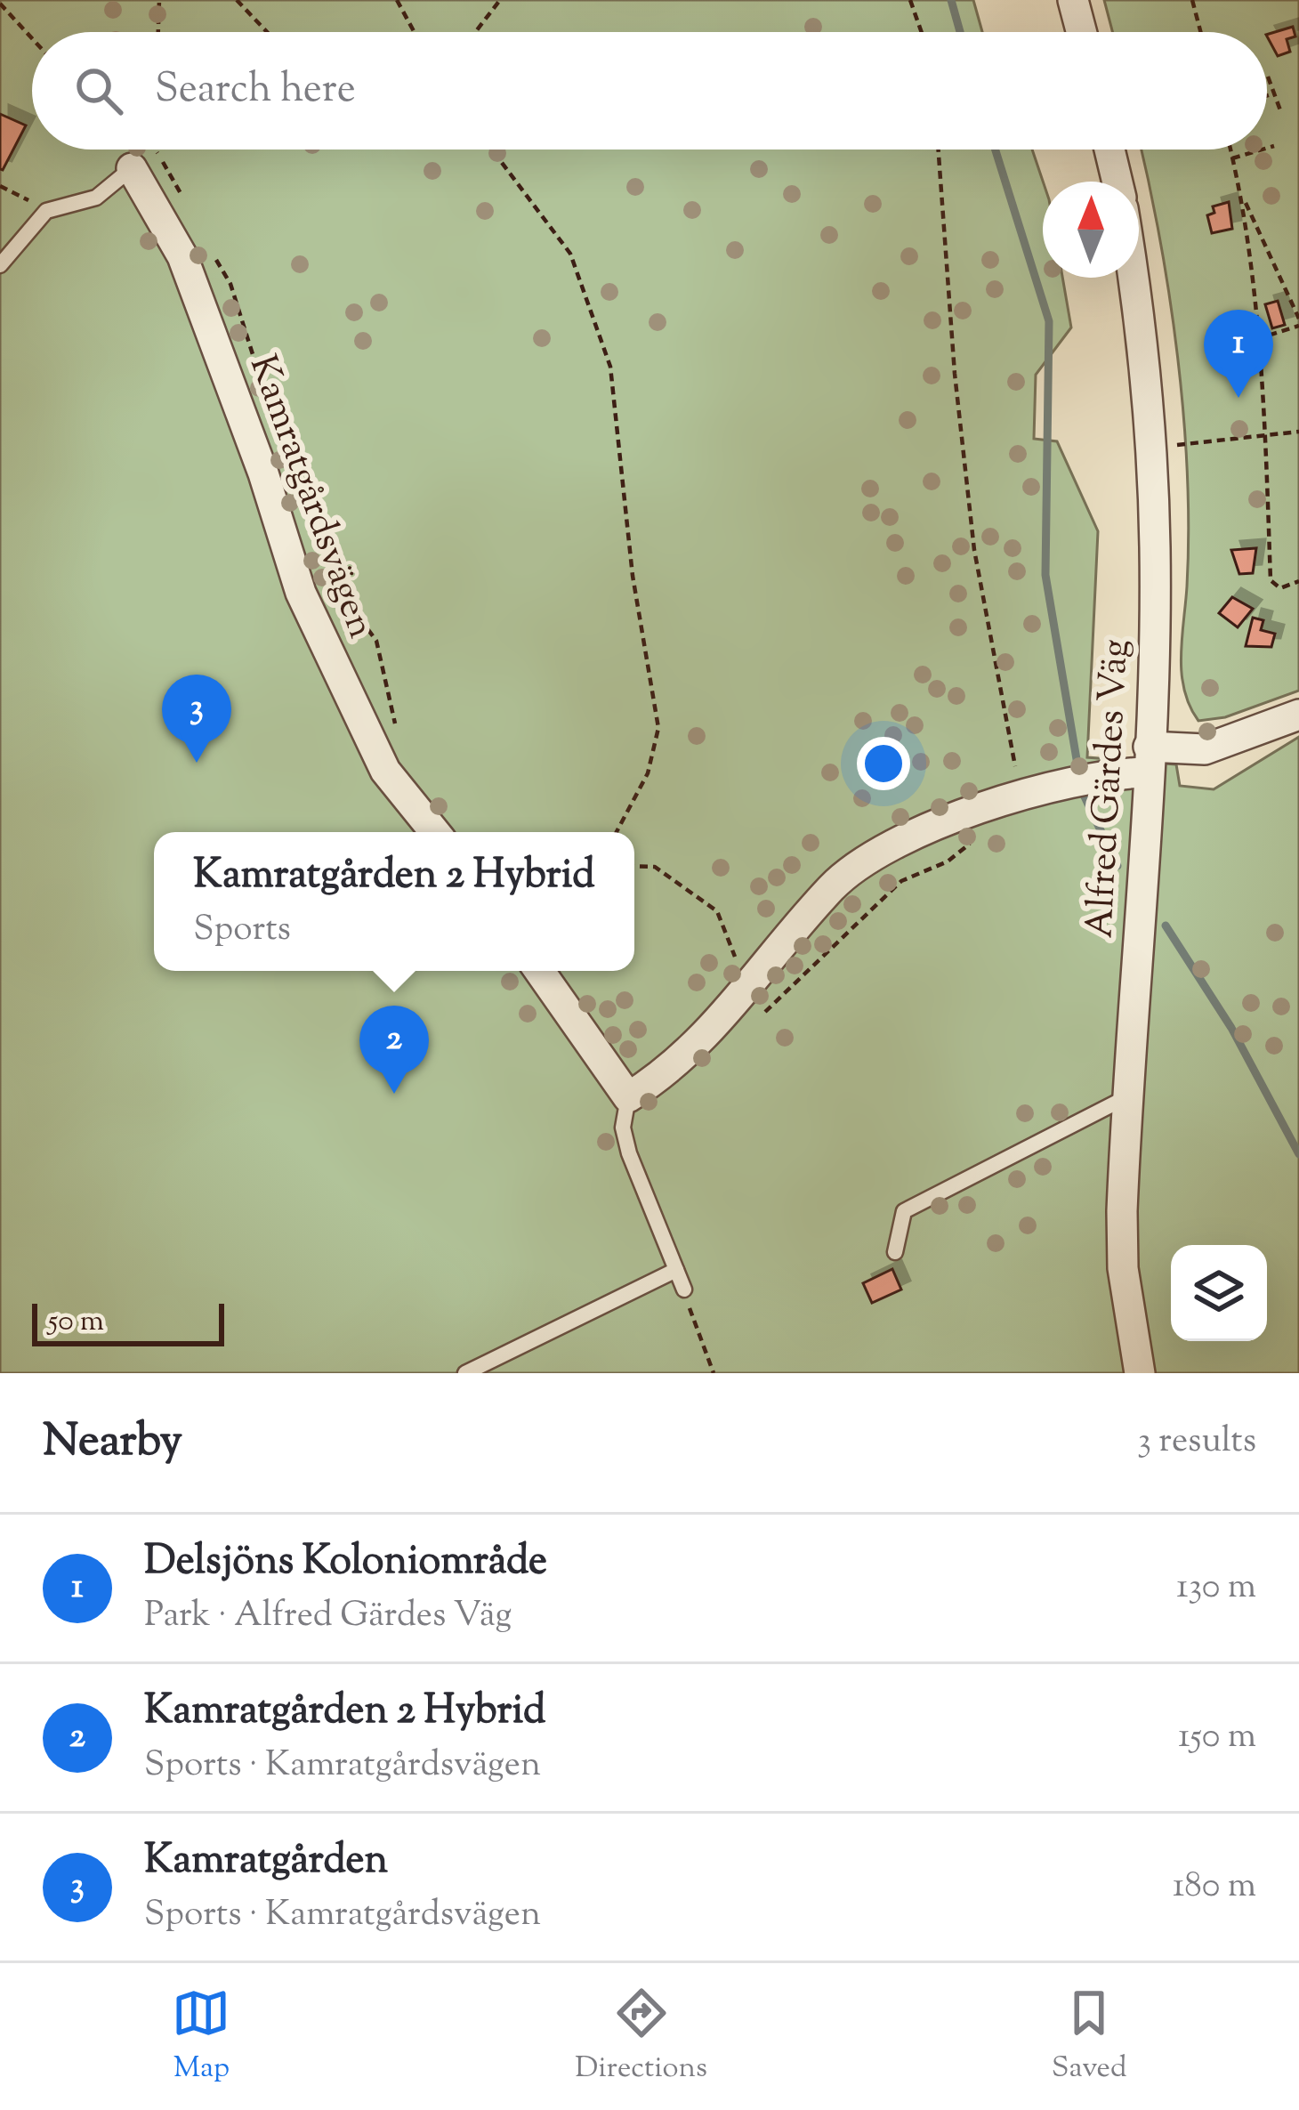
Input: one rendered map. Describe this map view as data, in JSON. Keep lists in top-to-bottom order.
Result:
{
  "streets": {
    "street": ["Kamratgårdsvägen", "Alfred Gärdes Väg"]
  },
  "scale_bar": "50 m",
  "north": "top",
  "page": {
    "search": "Search here",
    "pins": ["1", "3", "2"],
    "popup": ["Kamratgården 2 Hybrid", "Sports"],
    "scale": "50 m",
    "heading": ["Nearby", "3 results"],
    "list": [
      {
        "mark": "1",
        "name": "Delsjöns Koloniområde",
        "note": "Park · Alfred Gärdes Väg",
        "value": "130 m"
      },
      {
        "mark": "2",
        "name": "Kamratgården 2 Hybrid",
        "note": "Sports · Kamratgårdsvägen",
        "value": "150 m"
      },
      {
        "mark": "3",
        "name": "Kamratgården",
        "note": "Sports · Kamratgårdsvägen",
        "value": "180 m"
      }
    ],
    "nav": ["Map", "Directions", "Saved"]
  }
}
